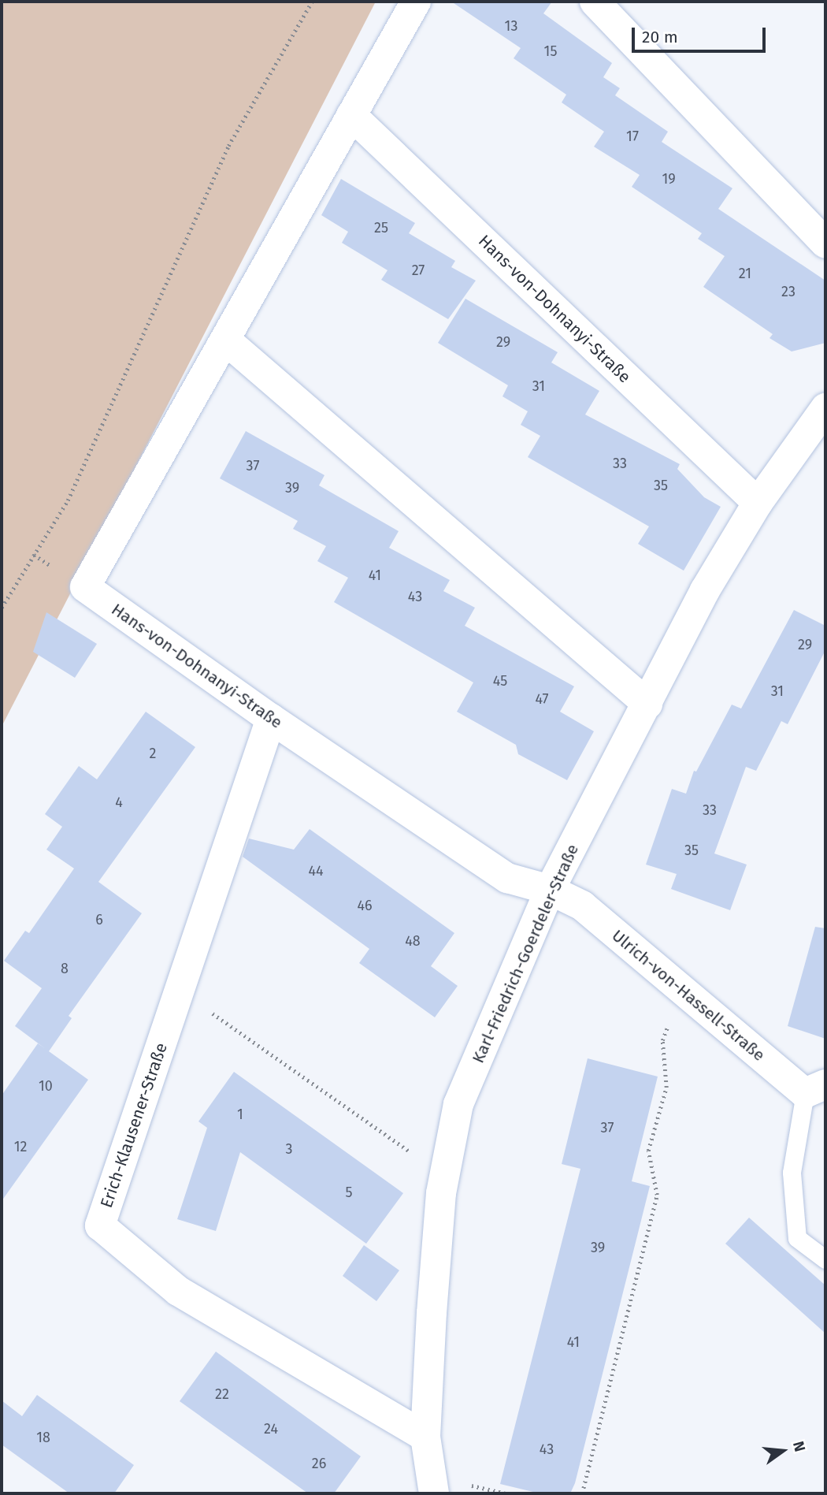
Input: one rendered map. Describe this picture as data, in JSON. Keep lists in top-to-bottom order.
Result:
{
  "streets": {
    "street": [
      "Hans-von-Dohnanyi-Straße",
      "Karl-Friedrich-Goerdeler-Straße",
      "Ulrich-von-Hassell-Straße",
      "Erich-Klausener-Straße"
    ]
  },
  "crossings": [
    ["Hans-von-Dohnanyi-Straße", "Karl-Friedrich-Goerdeler-Straße"],
    ["Hans-von-Dohnanyi-Straße", "Ulrich-von-Hassell-Straße"],
    ["Hans-von-Dohnanyi-Straße", "Erich-Klausener-Straße"],
    ["Karl-Friedrich-Goerdeler-Straße", "Ulrich-von-Hassell-Straße"],
    ["Karl-Friedrich-Goerdeler-Straße", "Erich-Klausener-Straße"]
  ],
  "house_numbers": [
    "13",
    "15",
    "17",
    "19",
    "25",
    "27",
    "21",
    "23",
    "29",
    "31",
    "33",
    "37",
    "35",
    "39",
    "41",
    "43",
    "29",
    "45",
    "31",
    "47",
    "2",
    "4",
    "33",
    "35",
    "44",
    "46",
    "6",
    "48",
    "8",
    "10",
    "1",
    "37",
    "12",
    "3",
    "5",
    "39",
    "41",
    "22",
    "24",
    "18",
    "43",
    "26"
  ],
  "scale_bar": "20 m",
  "north": "right"
}
